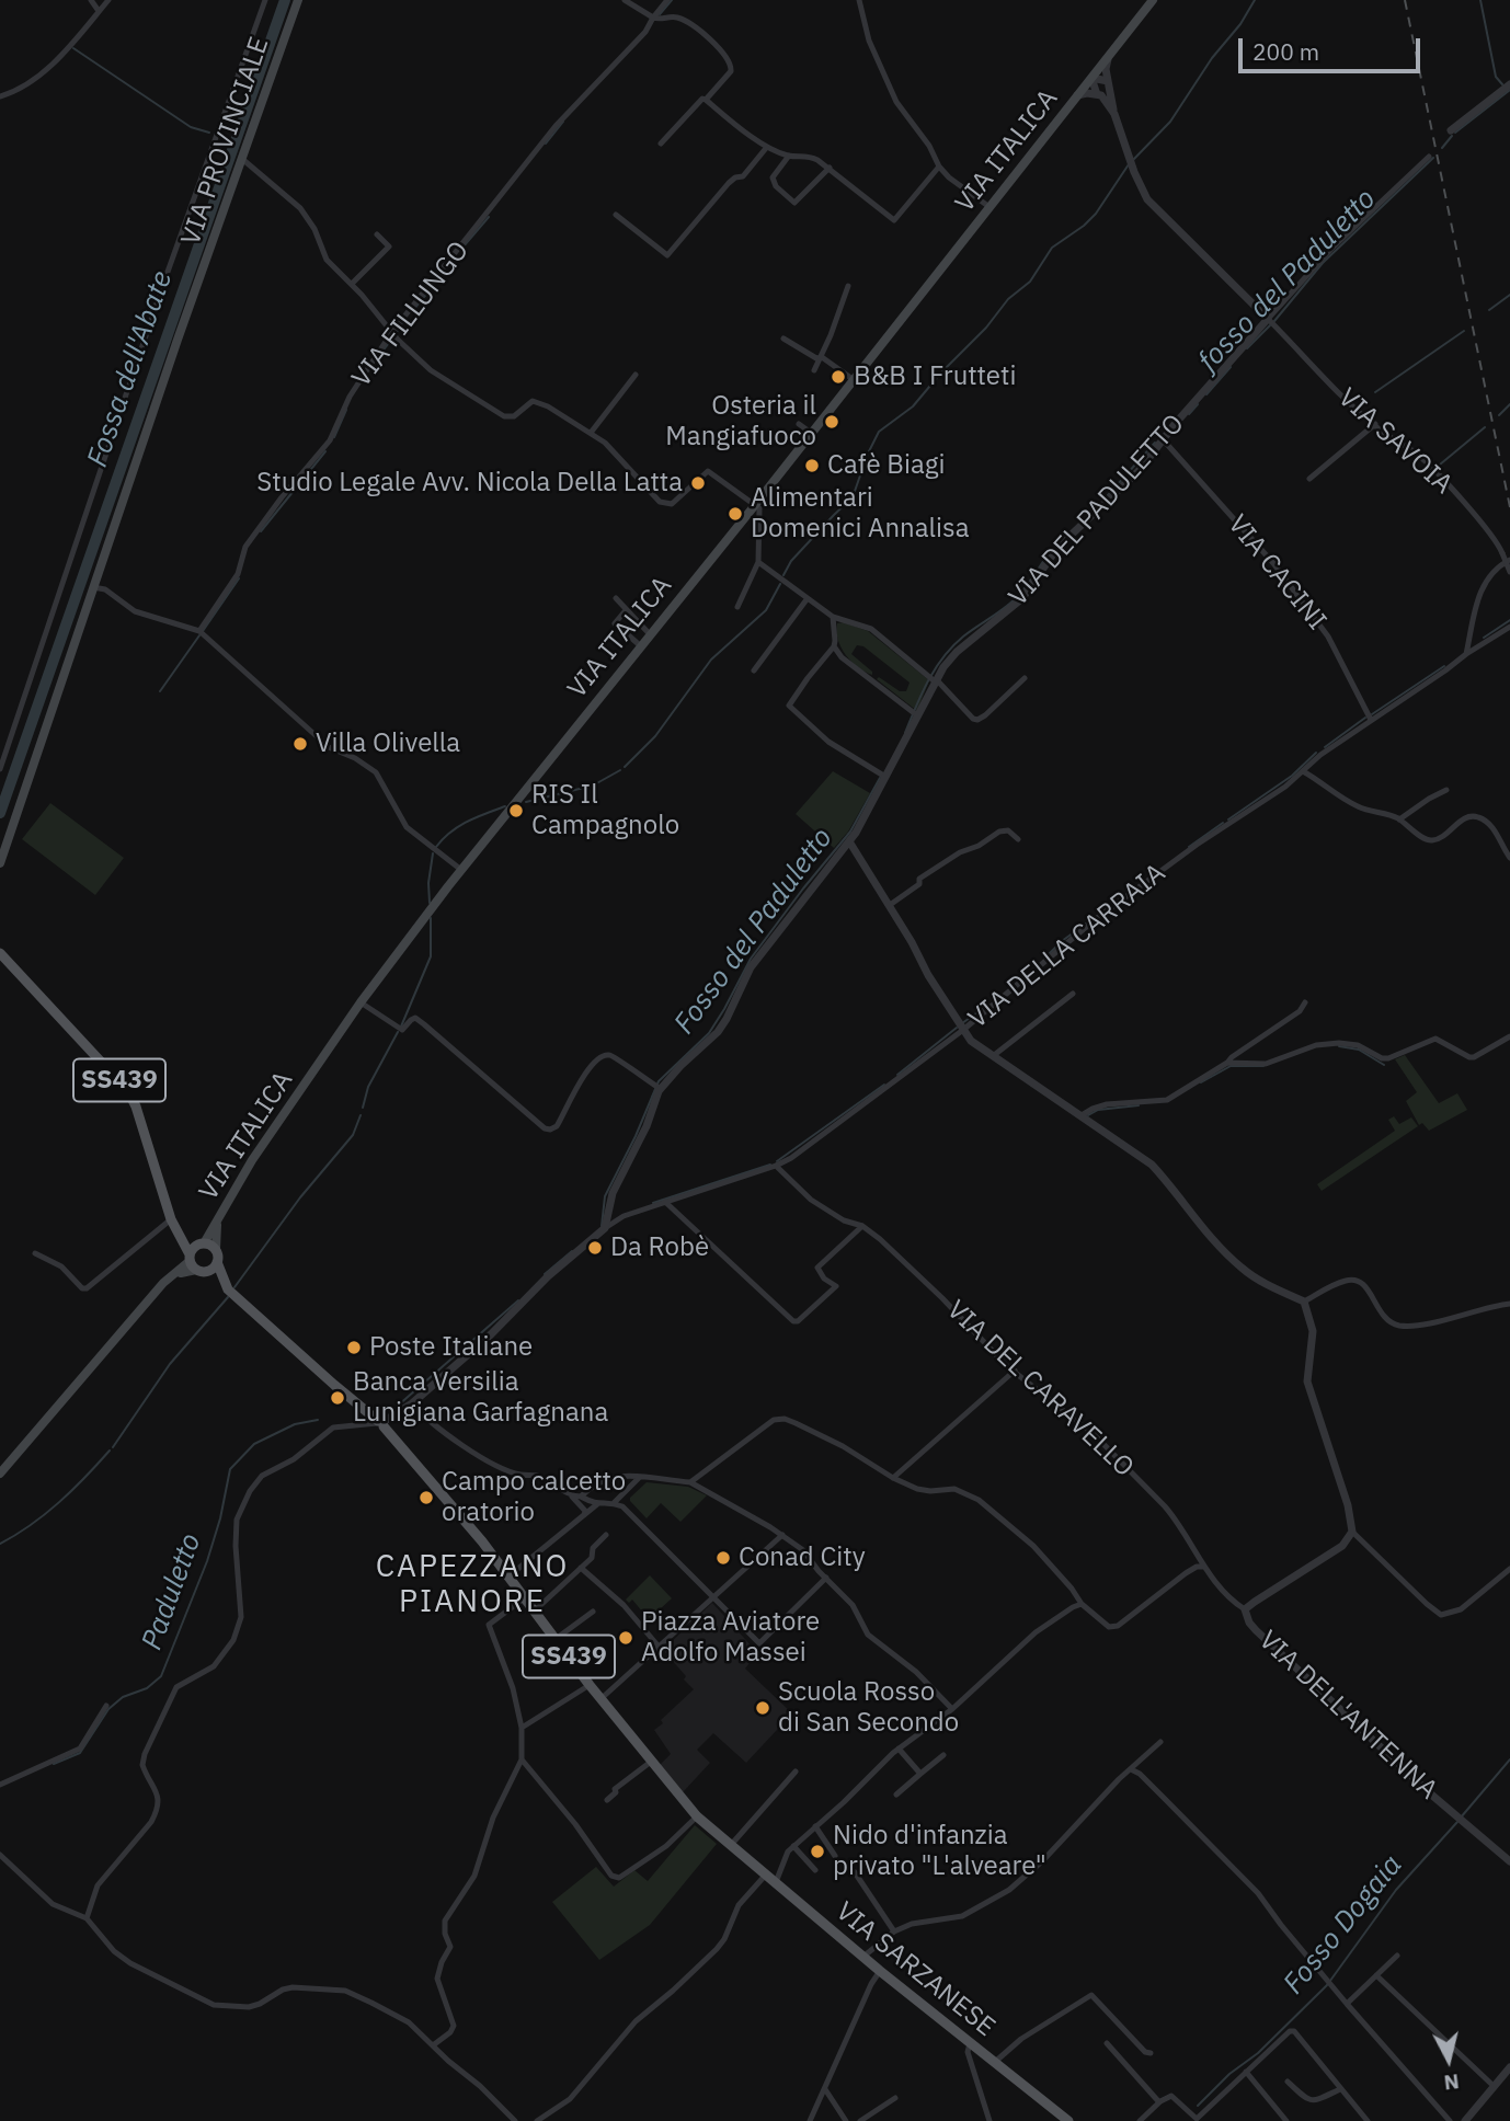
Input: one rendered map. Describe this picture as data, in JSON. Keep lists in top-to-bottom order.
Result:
{
  "streets": {
    "main road": [
      "VIA PROVINCIALE",
      "VIA ITALICA",
      "SS439",
      "VIA SARZANESE"
    ],
    "street": [
      "VIA FILLUNGO",
      "VIA SAVOIA",
      "VIA DEL PADULETTO",
      "VIA CACINI",
      "VIA DELLA CARRAIA",
      "VIA DEL CARAVELLO",
      "VIA DELL'ANTENNA"
    ]
  },
  "crossings": [
    ["VIA ITALICA", "SS439"],
    ["VIA SAVOIA", "VIA DEL PADULETTO"],
    ["VIA DEL PADULETTO", "VIA CACINI"],
    ["VIA DEL PADULETTO", "VIA DELLA CARRAIA"],
    ["VIA CACINI", "VIA DELLA CARRAIA"],
    ["VIA DELLA CARRAIA", "VIA DEL CARAVELLO"],
    ["SS439", "VIA SARZANESE"],
    ["VIA DEL CARAVELLO", "VIA DELL'ANTENNA"]
  ],
  "districts": ["CAPEZZANO PIANORE"],
  "water": [
    "fosso del Paduletto",
    "Fossa dell'Abate",
    "Fosso del Paduletto",
    "Paduletto",
    "Fosso Dogaia"
  ],
  "places": [
    "B&B I Frutteti",
    "Osteria il Mangiafuoco",
    "Cafè Biagi",
    "Studio Legale Avv. Nicola Della Latta",
    "Alimentari Domenici Annalisa",
    "Villa Olivella",
    "RIS Il Campagnolo",
    "Da Robè",
    "Poste Italiane",
    "Banca Versilia Lunigiana Garfagnana",
    "Campo calcetto oratorio",
    "Conad City",
    "Piazza Aviatore Adolfo Massei",
    "Scuola Rosso di San Secondo",
    "Nido d'infanzia privato \"L'alveare\""
  ],
  "scale_bar": "200 m",
  "north": "bottom"
}
